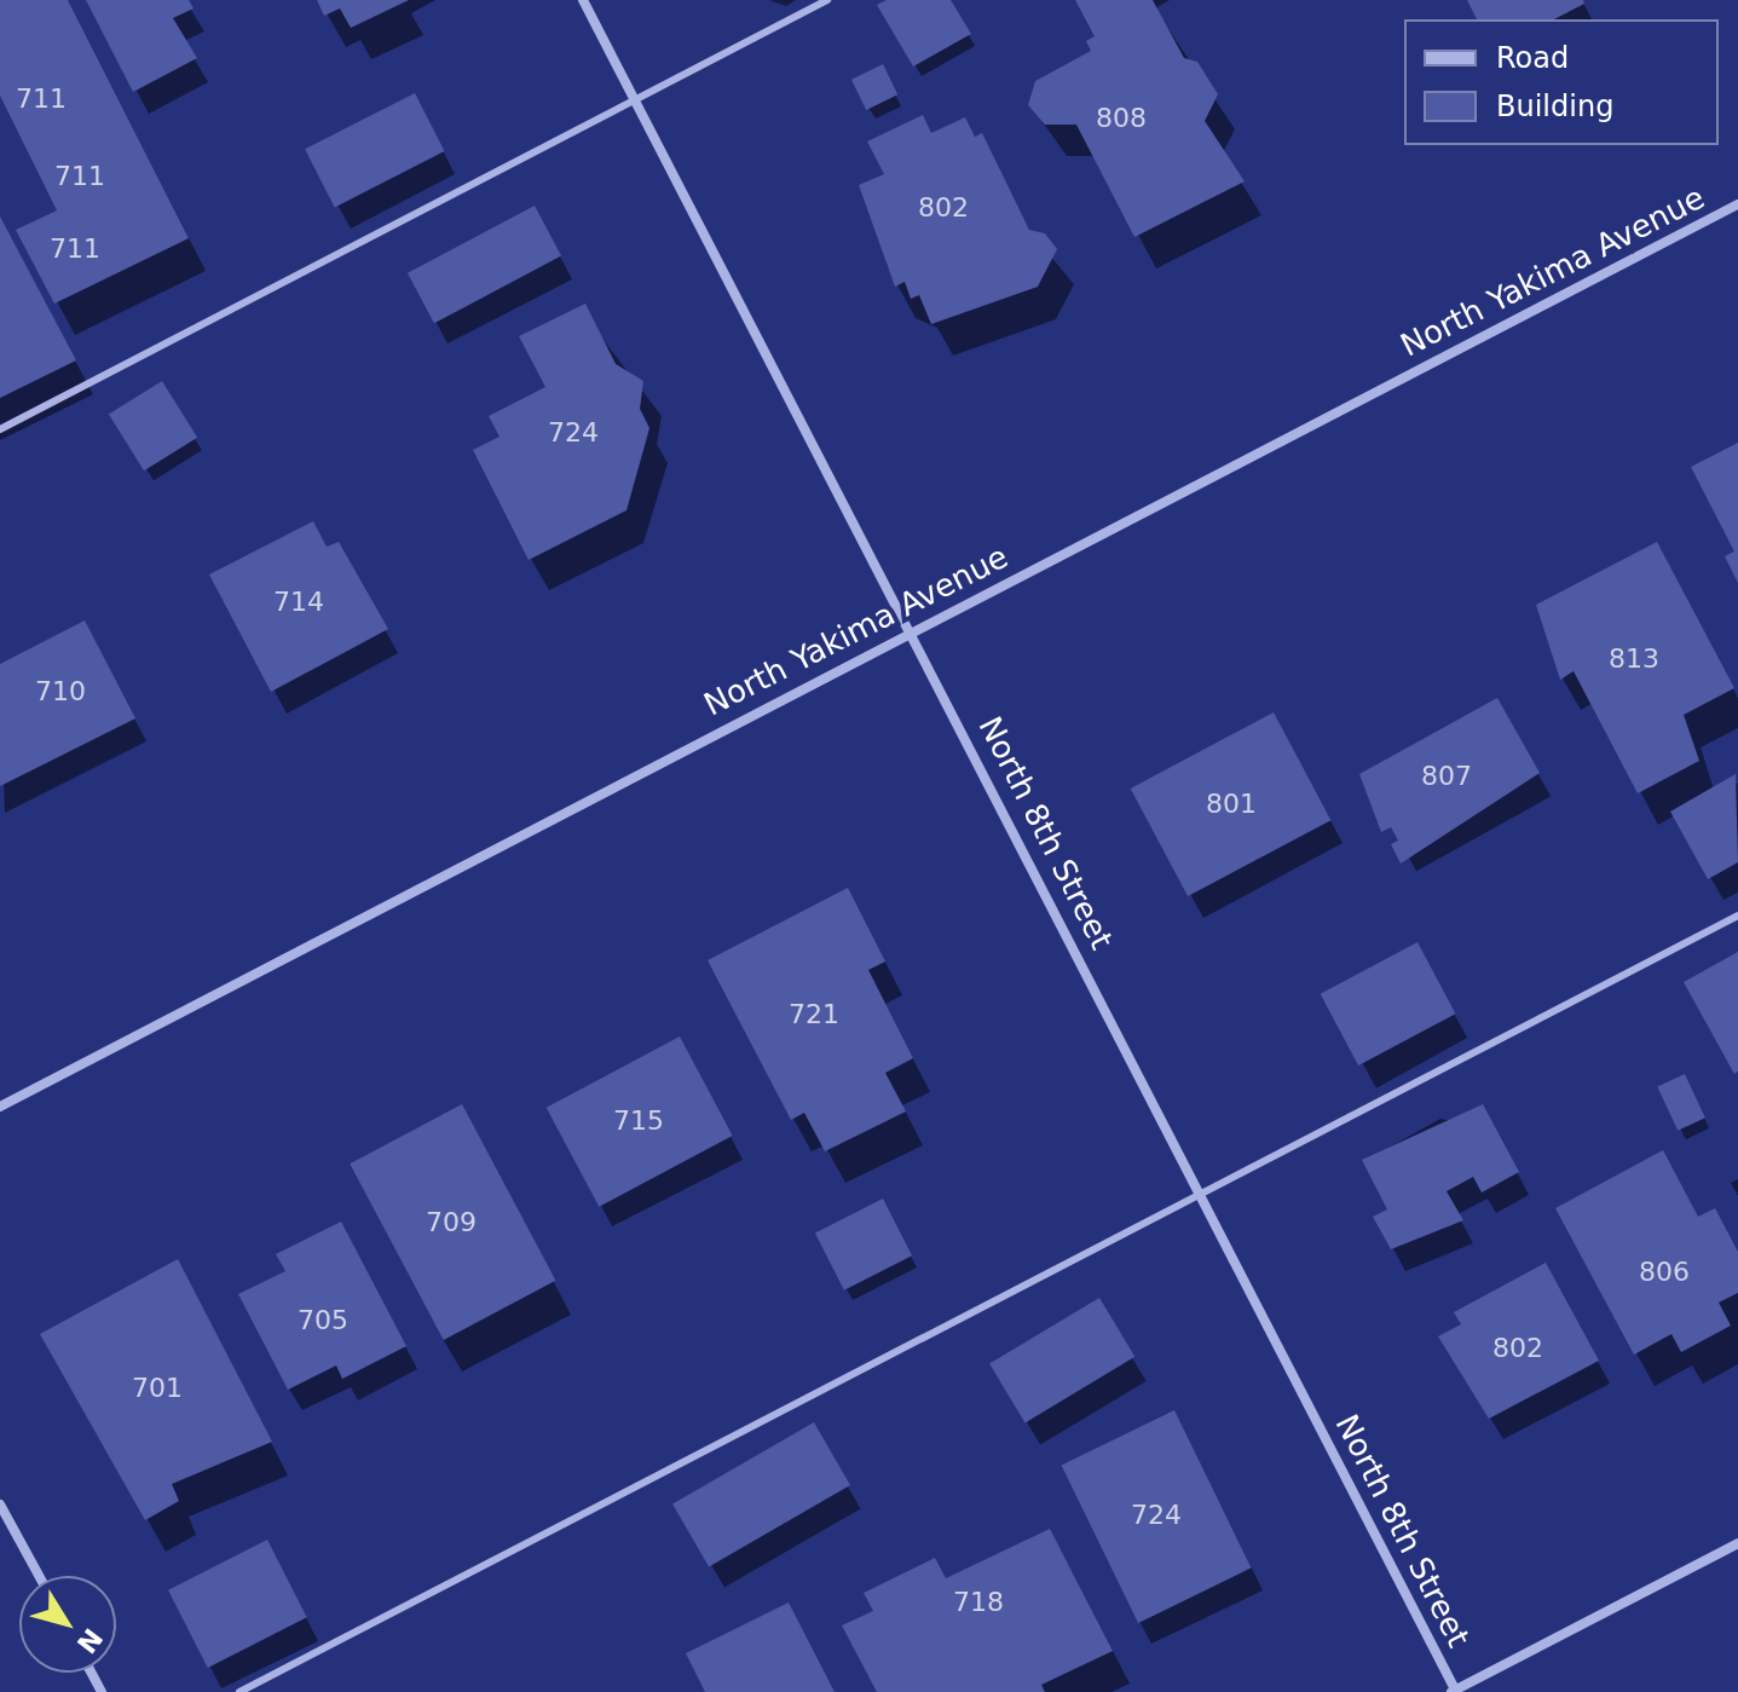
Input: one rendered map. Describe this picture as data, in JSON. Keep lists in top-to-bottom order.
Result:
{
  "streets": {
    "street": ["North Yakima Avenue", "North 8th Street"]
  },
  "crossings": [
    ["North Yakima Avenue", "North 8th Street"]
  ],
  "house_numbers": [
    "711",
    "808",
    "711",
    "802",
    "711",
    "724",
    "714",
    "813",
    "710",
    "807",
    "801",
    "721",
    "715",
    "709",
    "806",
    "705",
    "802",
    "701",
    "724",
    "718"
  ],
  "legend": ["Road", "Building"],
  "north": "bottom right"
}
